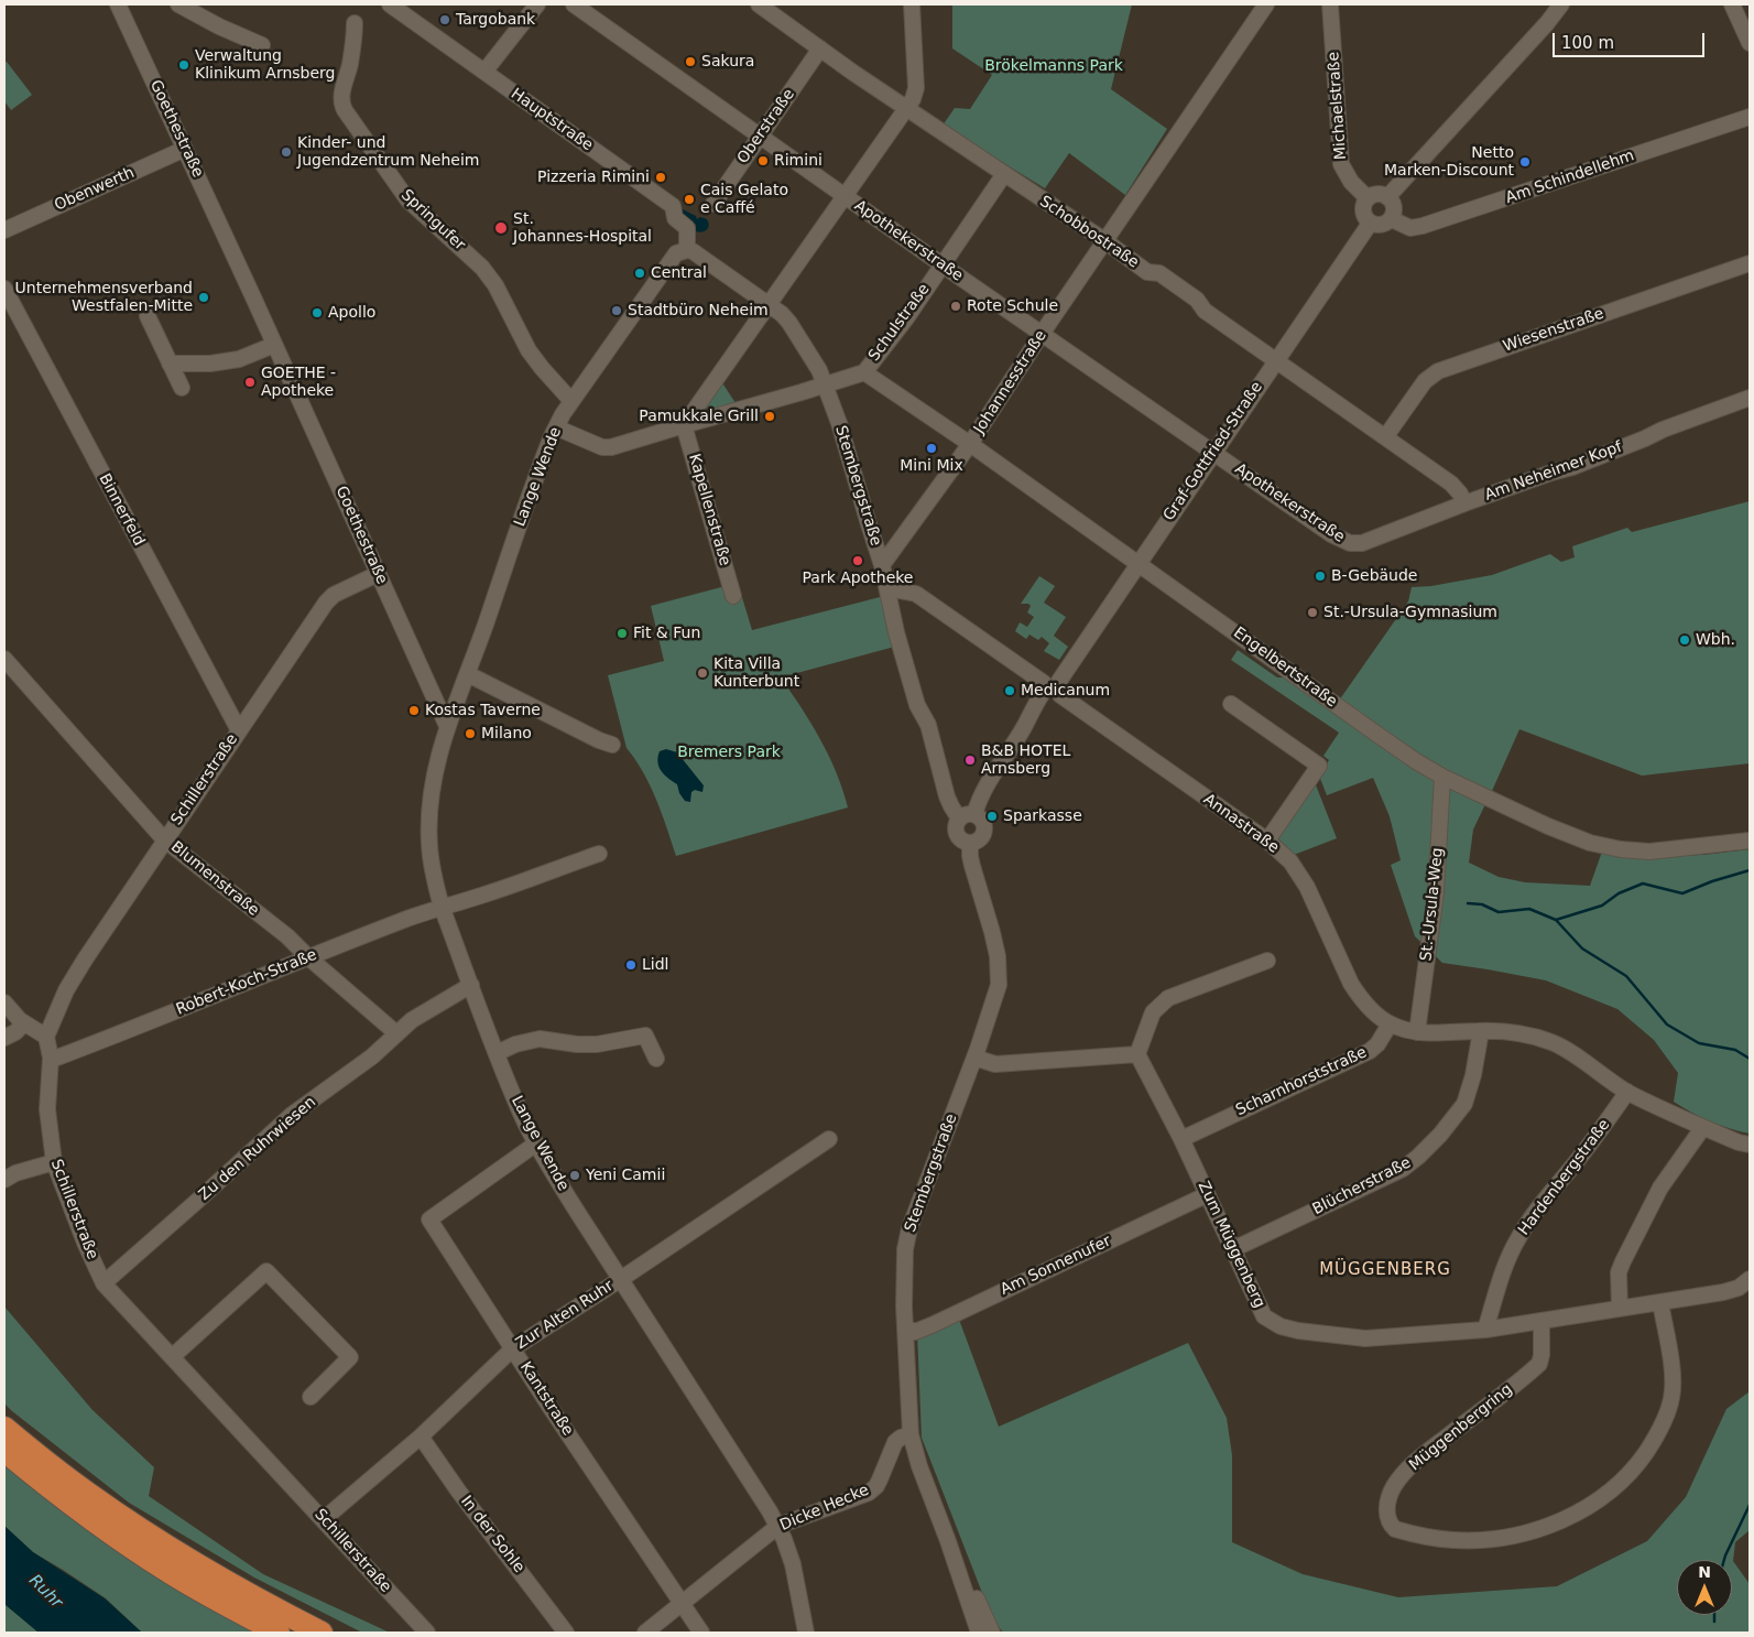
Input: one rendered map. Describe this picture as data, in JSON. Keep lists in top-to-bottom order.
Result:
{
  "streets": {
    "street": [
      "Michaelstraße",
      "Hauptstraße",
      "Oberstraße",
      "Goethestraße",
      "Am Schindellehm",
      "Obenwerth",
      "Springufer",
      "Schobbostraße",
      "Apothekerstraße",
      "Schulstraße",
      "Wiesenstraße",
      "Johannesstraße",
      "Graf-Gottfried-Straße",
      "Am Neheimer Kopf",
      "Lange Wende",
      "Stembergstraße",
      "Binnerfeld",
      "Kapellenstraße",
      "Engelbertstraße",
      "Schillerstraße",
      "Annastraße",
      "Blumenstraße",
      "St.-Ursula-Weg",
      "Robert-Koch-Straße",
      "Scharnhorststraße",
      "Zu den Ruhrwiesen",
      "Hardenbergstraße",
      "Blücherstraße",
      "Zum Müggenberg",
      "Am Sonnenufer",
      "Zur Alten Ruhr",
      "Kantstraße",
      "Müggenbergring",
      "Dicke Hecke",
      "In der Sohle"
    ]
  },
  "crossings": [
    ["Michaelstraße", "Am Schindellehm"],
    ["Michaelstraße", "Graf-Gottfried-Straße"],
    ["Hauptstraße", "Lange Wende"],
    ["Oberstraße", "Schobbostraße"],
    ["Oberstraße", "Apothekerstraße"],
    ["Goethestraße", "Obenwerth"],
    ["Goethestraße", "Lange Wende"],
    ["Goethestraße", "Schillerstraße"],
    ["Am Schindellehm", "Graf-Gottfried-Straße"],
    ["Springufer", "Lange Wende"],
    ["Schobbostraße", "Schulstraße"],
    ["Schobbostraße", "Wiesenstraße"],
    ["Schobbostraße", "Johannesstraße"],
    ["Schobbostraße", "Graf-Gottfried-Straße"],
    ["Schobbostraße", "Am Neheimer Kopf"],
    ["Apothekerstraße", "Schulstraße"],
    ["Apothekerstraße", "Johannesstraße"],
    ["Apothekerstraße", "Graf-Gottfried-Straße"],
    ["Apothekerstraße", "Am Neheimer Kopf"],
    ["Schulstraße", "Lange Wende"],
    ["Schulstraße", "Stembergstraße"],
    ["Schulstraße", "Kapellenstraße"],
    ["Schulstraße", "Engelbertstraße"],
    ["Johannesstraße", "Stembergstraße"],
    ["Johannesstraße", "Engelbertstraße"],
    ["Graf-Gottfried-Straße", "Stembergstraße"],
    ["Graf-Gottfried-Straße", "Engelbertstraße"],
    ["Graf-Gottfried-Straße", "Annastraße"],
    ["Lange Wende", "Robert-Koch-Straße"],
    ["Lange Wende", "Zu den Ruhrwiesen"],
    ["Lange Wende", "Zur Alten Ruhr"],
    ["Lange Wende", "Kantstraße"],
    ["Lange Wende", "Dicke Hecke"],
    ["Stembergstraße", "Annastraße"],
    ["Stembergstraße", "Am Sonnenufer"],
    ["Stembergstraße", "Dicke Hecke"],
    ["Binnerfeld", "Schillerstraße"],
    ["Engelbertstraße", "St.-Ursula-Weg"],
    ["Schillerstraße", "Blumenstraße"],
    ["Schillerstraße", "Robert-Koch-Straße"],
    ["Schillerstraße", "Zu den Ruhrwiesen"],
    ["Schillerstraße", "Zur Alten Ruhr"],
    ["Annastraße", "Scharnhorststraße"],
    ["Blumenstraße", "Robert-Koch-Straße"],
    ["Blumenstraße", "Zu den Ruhrwiesen"],
    ["Scharnhorststraße", "Zum Müggenberg"],
    ["Hardenbergstraße", "Zum Müggenberg"],
    ["Blücherstraße", "Zum Müggenberg"],
    ["Zum Müggenberg", "Am Sonnenufer"],
    ["Zum Müggenberg", "Müggenbergring"],
    ["Zur Alten Ruhr", "Kantstraße"],
    ["Zur Alten Ruhr", "In der Sohle"],
    ["Kantstraße", "Dicke Hecke"]
  ],
  "districts": ["MÜGGENBERG"],
  "water": ["Ruhr"],
  "parks": ["Brökelmanns Park", "Bremers Park"],
  "places": [
    "Targobank",
    "Sakura",
    "Verwaltung Klinikum Arnsberg",
    "Kinder- und Jugendzentrum Neheim",
    "Rimini",
    "Netto Marken-Discount",
    "Pizzeria Rimini",
    "Cais Gelato e Caffé",
    "St. Johannes-Hospital",
    "Central",
    "Unternehmensverband Westfalen-Mitte",
    "Rote Schule",
    "Stadtbüro Neheim",
    "Apollo",
    "GOETHE - Apotheke",
    "Pamukkale Grill",
    "Mini Mix",
    "Park Apotheke",
    "B-Gebäude",
    "St.-Ursula-Gymnasium",
    "Fit & Fun",
    "Wbh.",
    "Kita Villa Kunterbunt",
    "Medicanum",
    "Kostas Taverne",
    "Milano",
    "B&B HOTEL Arnsberg",
    "Sparkasse",
    "Lidl",
    "Yeni Camii"
  ],
  "scale_bar": "100 m",
  "north": "top"
}
